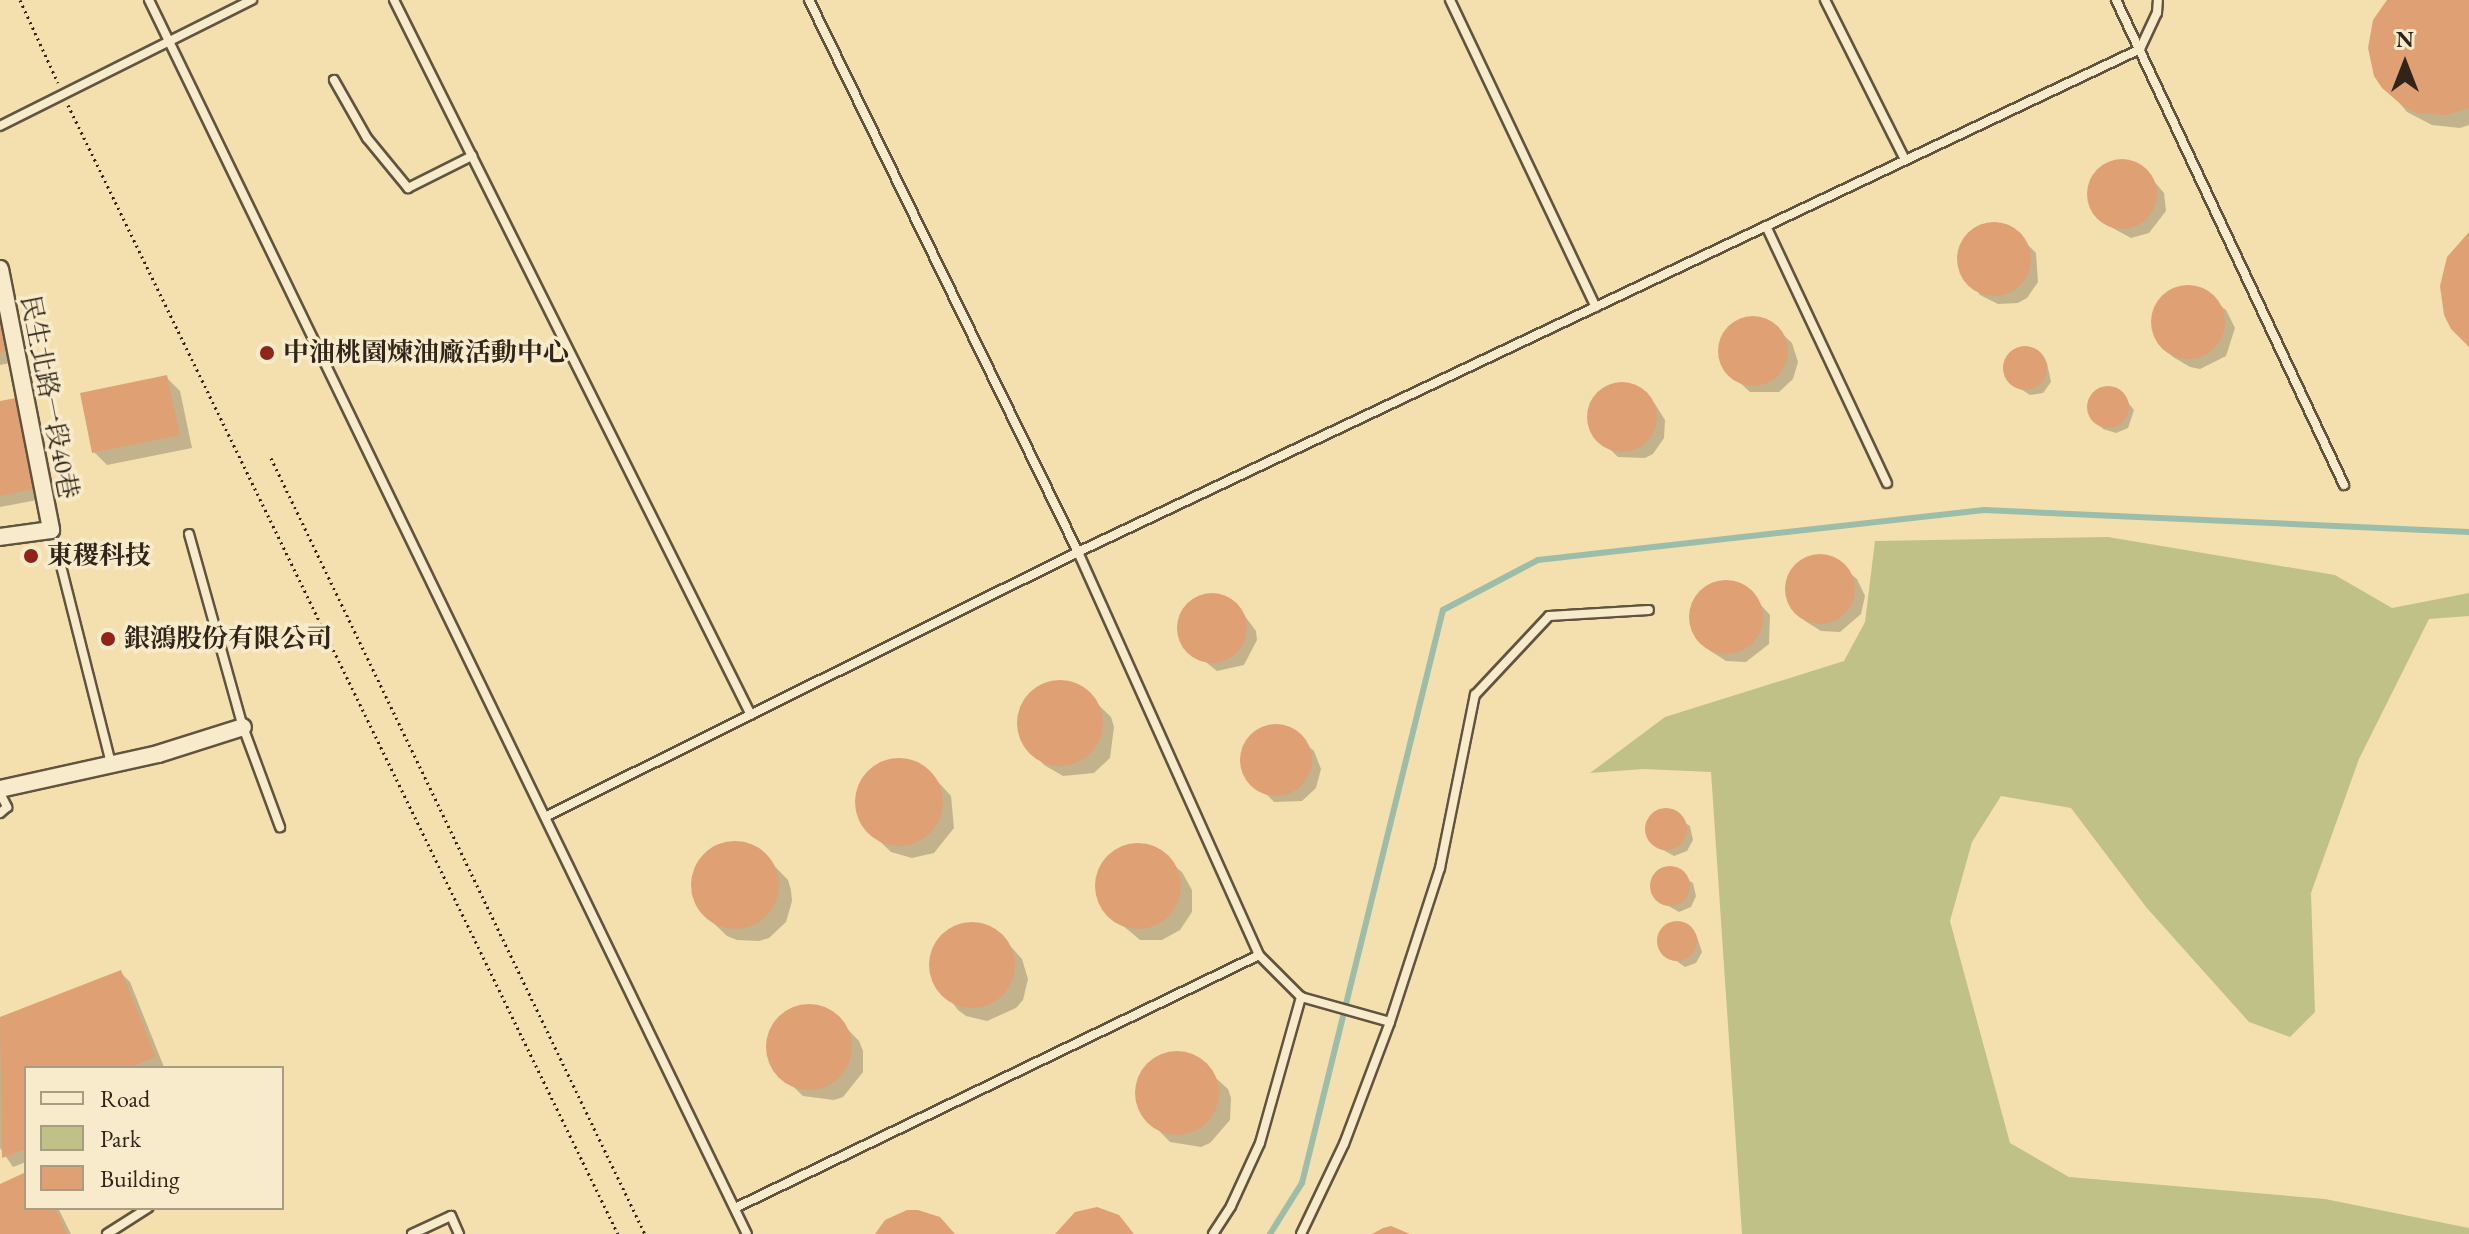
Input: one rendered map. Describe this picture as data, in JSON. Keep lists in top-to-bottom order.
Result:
{
  "streets": {
    "street": ["民生北路一段40巷"]
  },
  "places": ["中油桃園煉油廠活動中心", "東稷科技", "銀鴻股份有限公司"],
  "legend": ["Road", "Park", "Building"],
  "north": "top"
}
